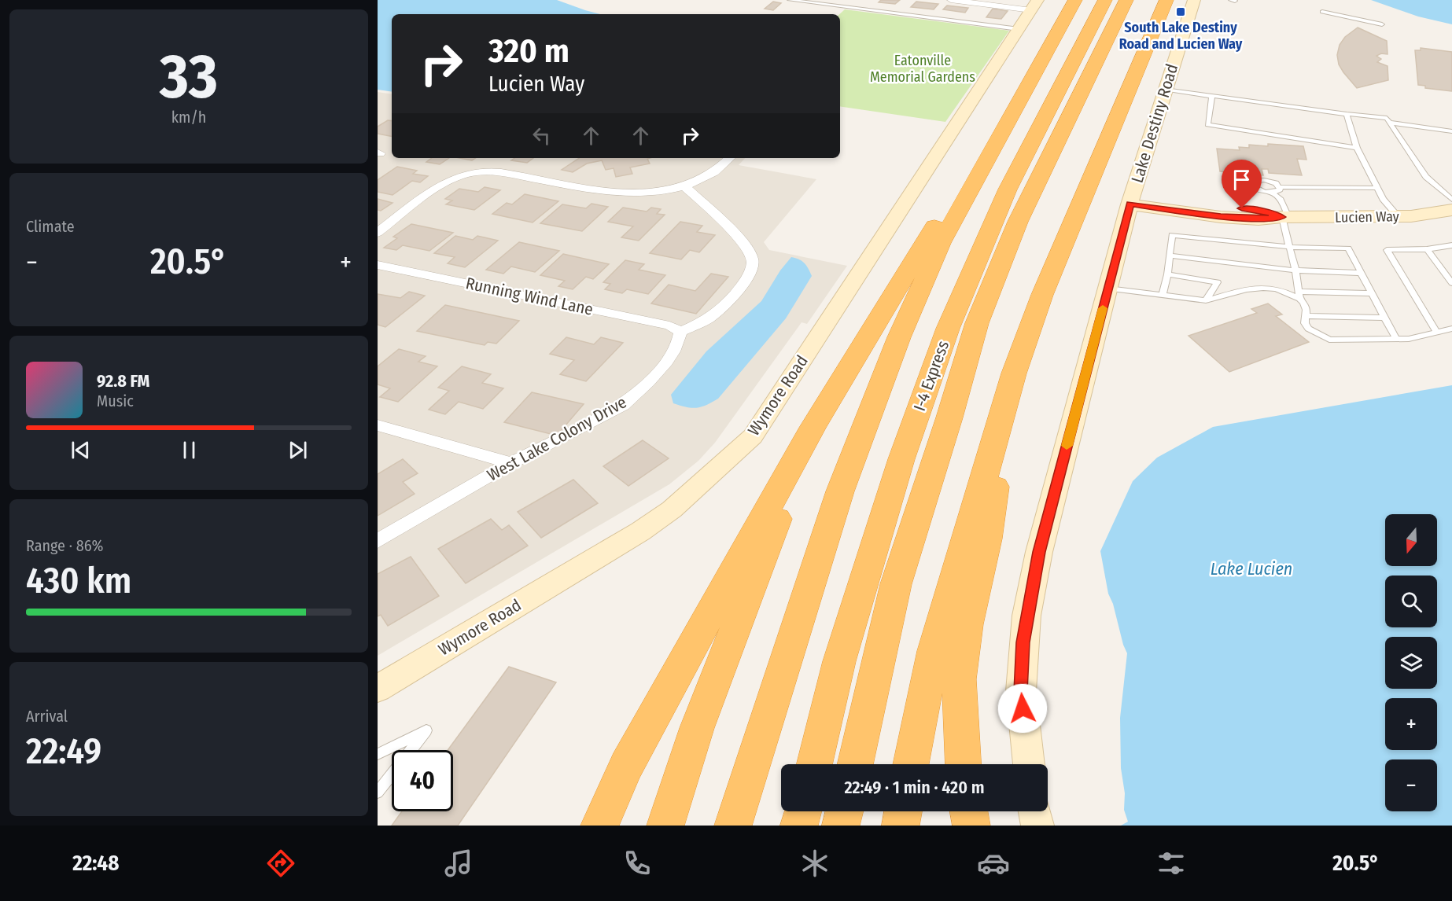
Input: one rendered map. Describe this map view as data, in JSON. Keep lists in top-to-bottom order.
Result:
{
  "streets": {
    "highway": ["I-4 Express"],
    "street": [
      "Lake Destiny Road",
      "Lucien Way",
      "Running Wind Lane",
      "Wymore Road",
      "West Lake Colony Drive"
    ]
  },
  "crossings": [
    ["Lake Destiny Road", "Lucien Way"],
    ["Running Wind Lane", "West Lake Colony Drive"]
  ],
  "water": ["Lake Lucien"],
  "parks": ["Eatonville Memorial Gardens"],
  "places": {
    "transit": ["South Lake Destiny Road and Lucien Way"]
  },
  "north": "bottom",
  "page": {
    "tile": [
      ["33", "km/h"],
      "Climate",
      ["Range · 86%", "430 km"],
      ["Arrival", "22:49"]
    ],
    "turn": ["320 m", "Lucien Way"],
    "heat": ["−", "20.5°", "+"],
    "song": ["92.8 FM", "Music"],
    "map_buttons": ["+", "−"],
    "limit": "40",
    "trip": "22:49 · 1 min · 420 m",
    "tabs": ["22:48", "20.5°"]
  }
}
